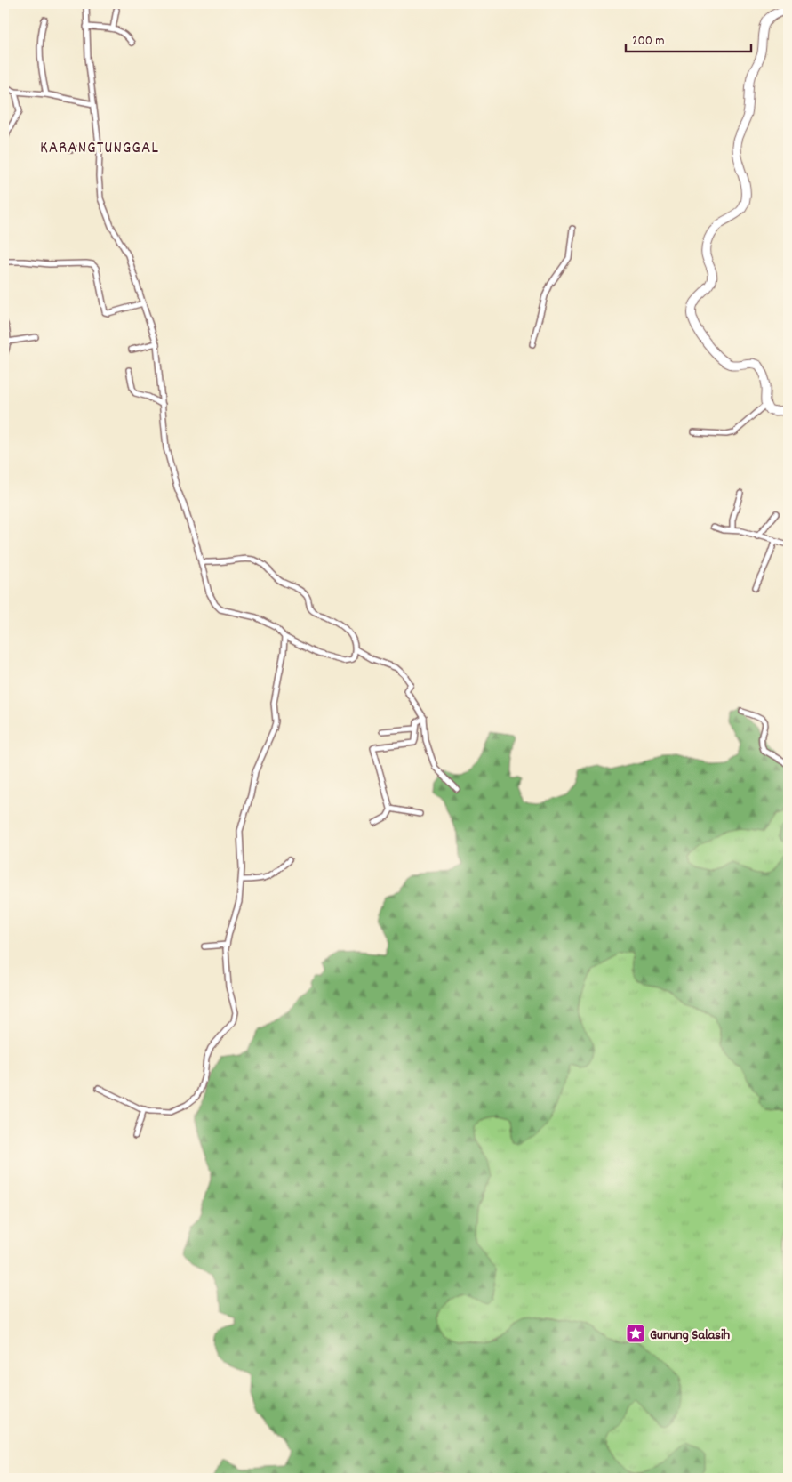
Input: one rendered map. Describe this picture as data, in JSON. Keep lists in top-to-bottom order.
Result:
{
  "districts": ["KARANGTUNGGAL"],
  "places": {
    "place": ["Gunung Salasih"]
  },
  "scale_bar": "200 m"
}
